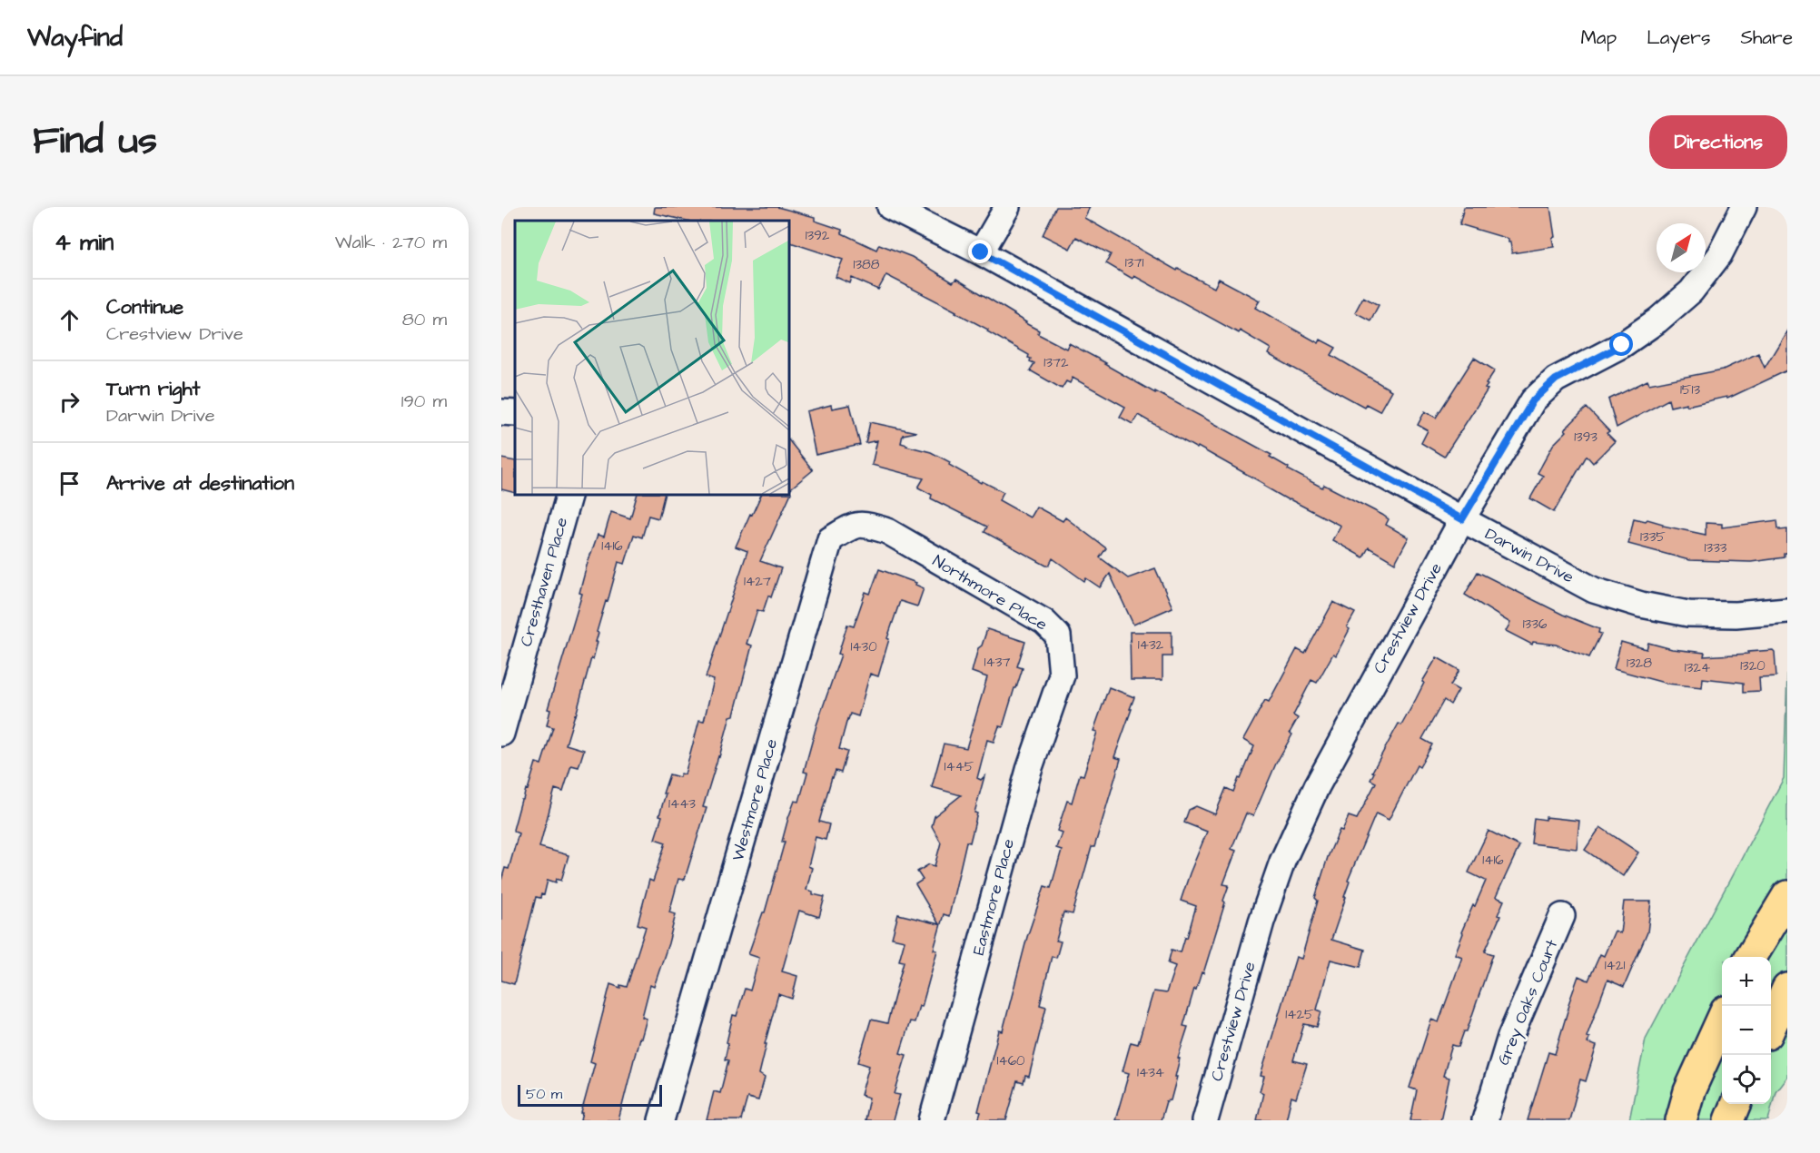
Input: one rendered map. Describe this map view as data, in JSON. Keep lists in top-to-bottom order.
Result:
{
  "streets": {
    "street": [
      "Darwin Drive",
      "Cresthaven Place",
      "Northmore Place",
      "Crestview Drive",
      "Westmore Place",
      "Eastmore Place",
      "Grey Oaks Court"
    ]
  },
  "crossings": [
    ["Darwin Drive", "Crestview Drive"],
    ["Northmore Place", "Westmore Place"],
    ["Northmore Place", "Eastmore Place"]
  ],
  "house_numbers": [
    "1392",
    "1371",
    "1388",
    "1372",
    "1513",
    "1393",
    "1335",
    "1416",
    "1333",
    "1427",
    "1336",
    "1432",
    "1430",
    "1437",
    "1328",
    "1320",
    "1324",
    "1445",
    "1443",
    "1416",
    "1421",
    "1425",
    "1460",
    "1434"
  ],
  "scale_bar": "50 m",
  "north": "top right",
  "page": {
    "header": "Wayfind",
    "nav": ["Map", "Layers", "Share"],
    "title": "Find us",
    "buttons": "Directions",
    "heading": ["4 min", "Walk · 270 m"],
    "list": [
      ["Continue", "Crestview Drive", "80 m"],
      ["Turn right", "Darwin Drive", "190 m"],
      "Arrive at destination"
    ],
    "map_buttons": ["+", "−"],
    "scale": "50 m"
  }
}
